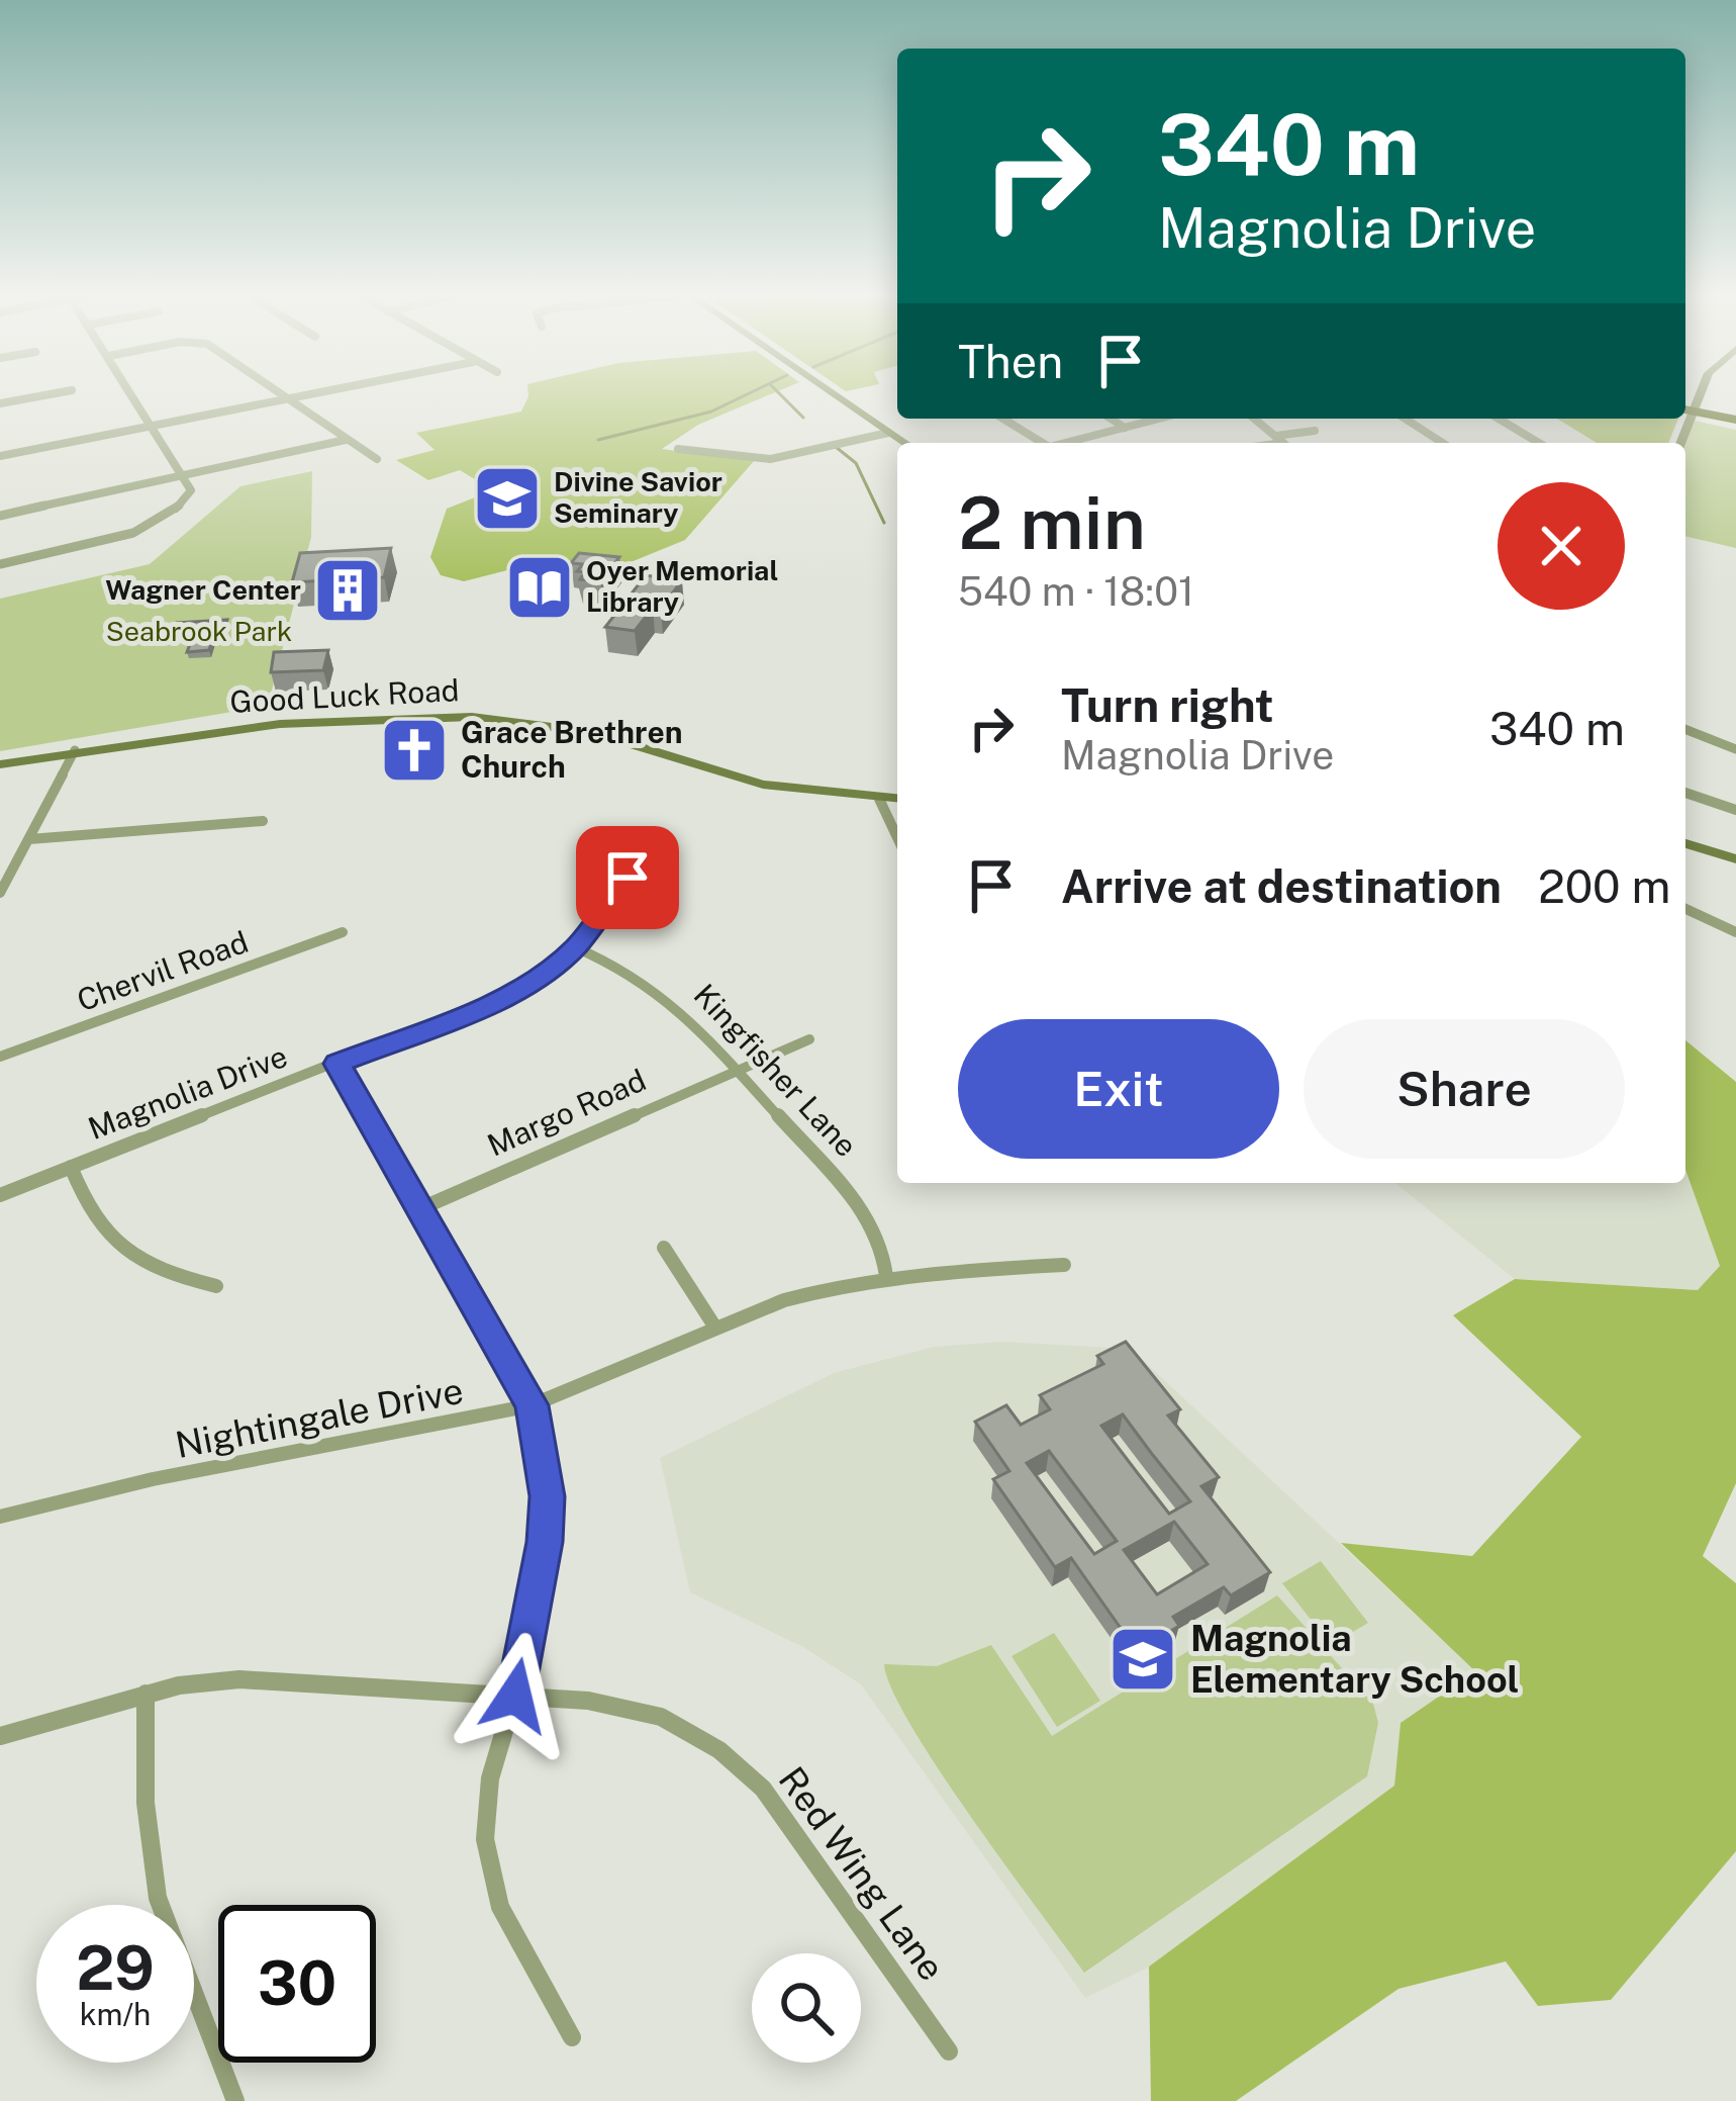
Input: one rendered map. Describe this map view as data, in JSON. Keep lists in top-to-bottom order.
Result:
{
  "streets": {
    "main road": ["Good Luck Road"],
    "street": [
      "Chervil Road",
      "Kingfisher Lane",
      "Magnolia Drive",
      "Margo Road",
      "Nightingale Drive",
      "Red Wing Lane"
    ]
  },
  "crossings": [
    ["Kingfisher Lane", "Magnolia Drive"],
    ["Kingfisher Lane", "Margo Road"],
    ["Kingfisher Lane", "Nightingale Drive"]
  ],
  "parks": ["Seabrook Park"],
  "places": {
    "school or university": ["Divine Savior Seminary", "Magnolia Elementary School"],
    "library": ["Oyer Memorial Library"],
    "building": ["Wagner Center"],
    "church": ["Grace Brethren Church"]
  },
  "page": {
    "turn": ["340 m", "Magnolia Drive"],
    "then": "Then",
    "heading": ["2 min", "540 m · 18:01"],
    "list": [
      {
        "name": "Turn right",
        "note": "Magnolia Drive",
        "value": "340 m"
      },
      {
        "name": "Arrive at destination",
        "value": "200 m"
      }
    ],
    "buttons": ["Exit", "Share"],
    "speed": "29 km/h",
    "limit": "30"
  }
}
